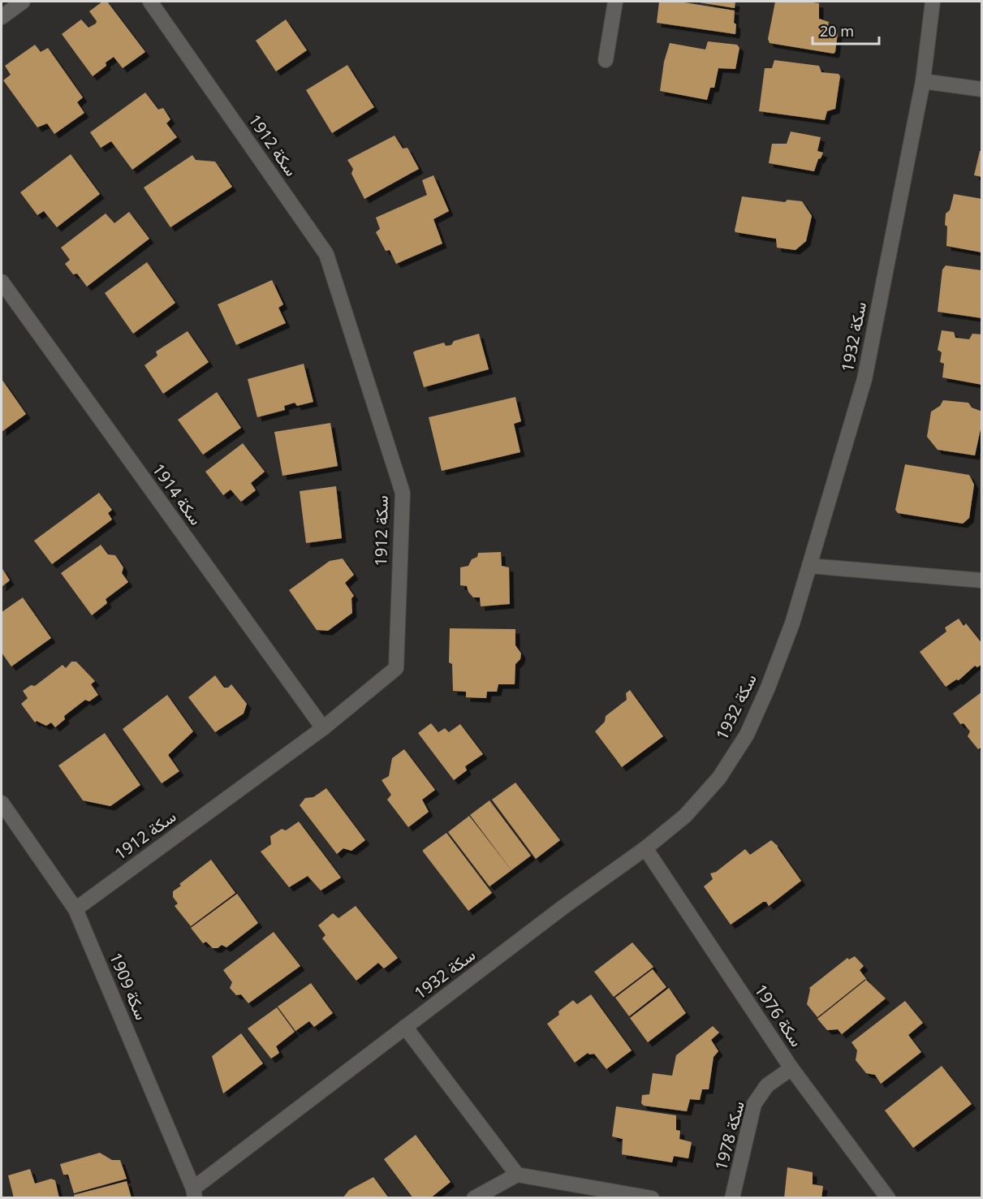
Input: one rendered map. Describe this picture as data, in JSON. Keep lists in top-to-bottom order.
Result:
{
  "streets": {
    "street": [
      "سكة 1912",
      "سكة 1932",
      "سكة 1914",
      "سكة 1909",
      "سكة 1976",
      "سكة 1978"
    ]
  },
  "crossings": [
    ["سكة 1912", "سكة 1914"],
    ["سكة 1912", "سكة 1909"],
    ["سكة 1932", "سكة 1909"],
    ["سكة 1932", "سكة 1976"],
    ["سكة 1976", "سكة 1978"]
  ],
  "scale_bar": "20 m"
}
